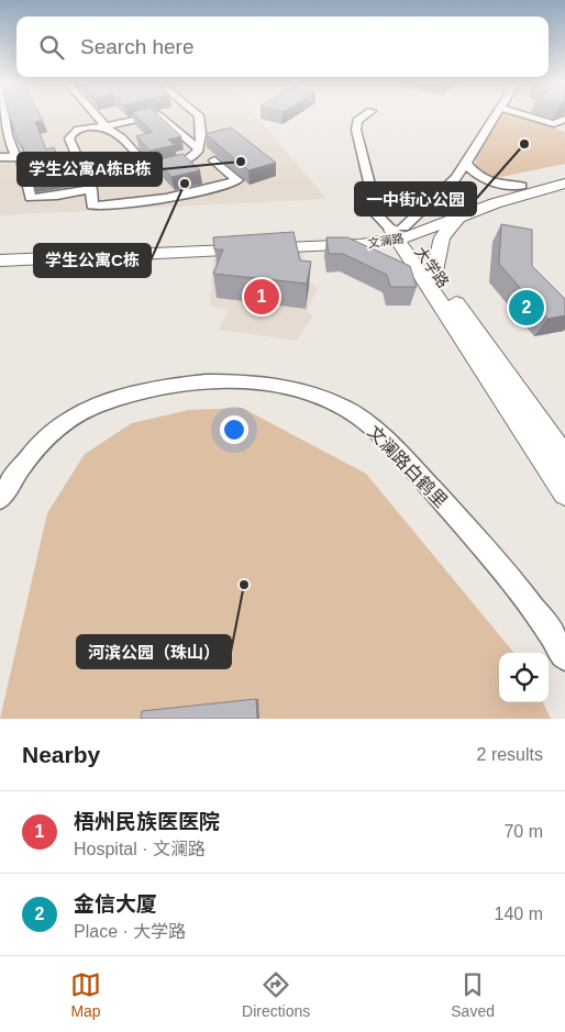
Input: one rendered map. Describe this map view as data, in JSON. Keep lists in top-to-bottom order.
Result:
{
  "streets": {
    "main road": ["文澜路", "大学路"],
    "street": ["文澜路白鹤里"]
  },
  "crossings": [
    ["文澜路", "大学路"]
  ],
  "places": [
    "一中街心公园",
    "学生公寓A栋B栋",
    "学生公寓C栋",
    "河滨公园（珠山）"
  ],
  "page": {
    "search": "Search here",
    "pins": ["1", "2"],
    "heading": ["Nearby", "2 results"],
    "list": [
      {
        "mark": "1",
        "name": "梧州民族医医院",
        "note": "Hospital · 文澜路",
        "value": "70 m"
      },
      {
        "mark": "2",
        "name": "金信大厦",
        "note": "Place · 大学路",
        "value": "140 m"
      }
    ],
    "nav": ["Map", "Directions", "Saved"]
  }
}
